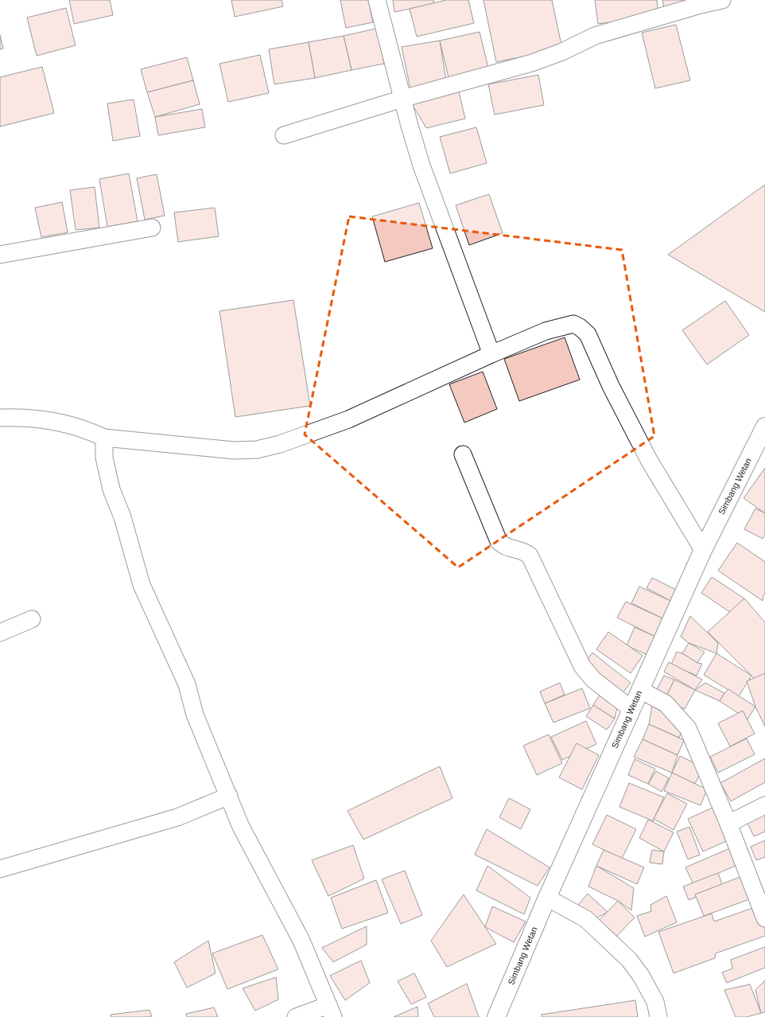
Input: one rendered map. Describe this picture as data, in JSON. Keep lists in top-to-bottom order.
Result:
{
  "streets": {
    "street": ["Simbang Wetan"]
  }
}
